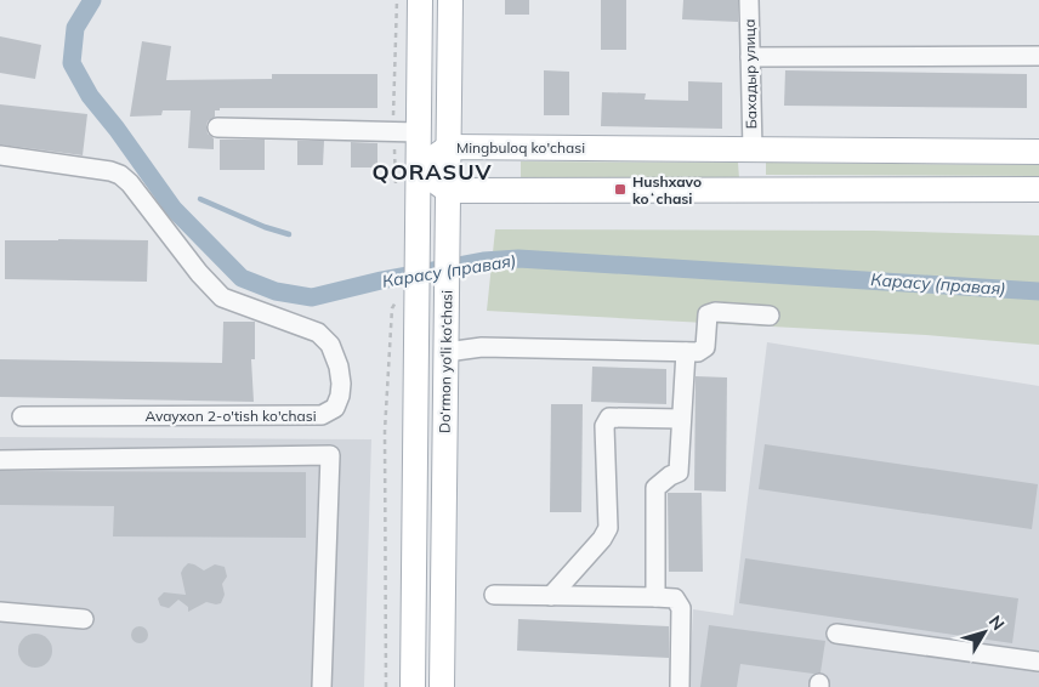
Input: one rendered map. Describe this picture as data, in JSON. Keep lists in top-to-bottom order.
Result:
{
  "streets": {
    "main road": ["Mingbuloq ko'chasi", "Do‘rmon yo‘li ko‘chasi"],
    "street": ["Бахадыр улица", "Avayxon 2-o'tish ko'chasi"]
  },
  "crossings": [
    ["Бахадыр улица", "Mingbuloq ko'chasi"],
    ["Mingbuloq ko'chasi", "Do‘rmon yo‘li ko‘chasi"]
  ],
  "districts": ["QORASUV"],
  "water": ["Карасу (правая)"],
  "places": {
    "transit": ["Hushxavo koʻchasi"]
  },
  "north": "top right"
}
